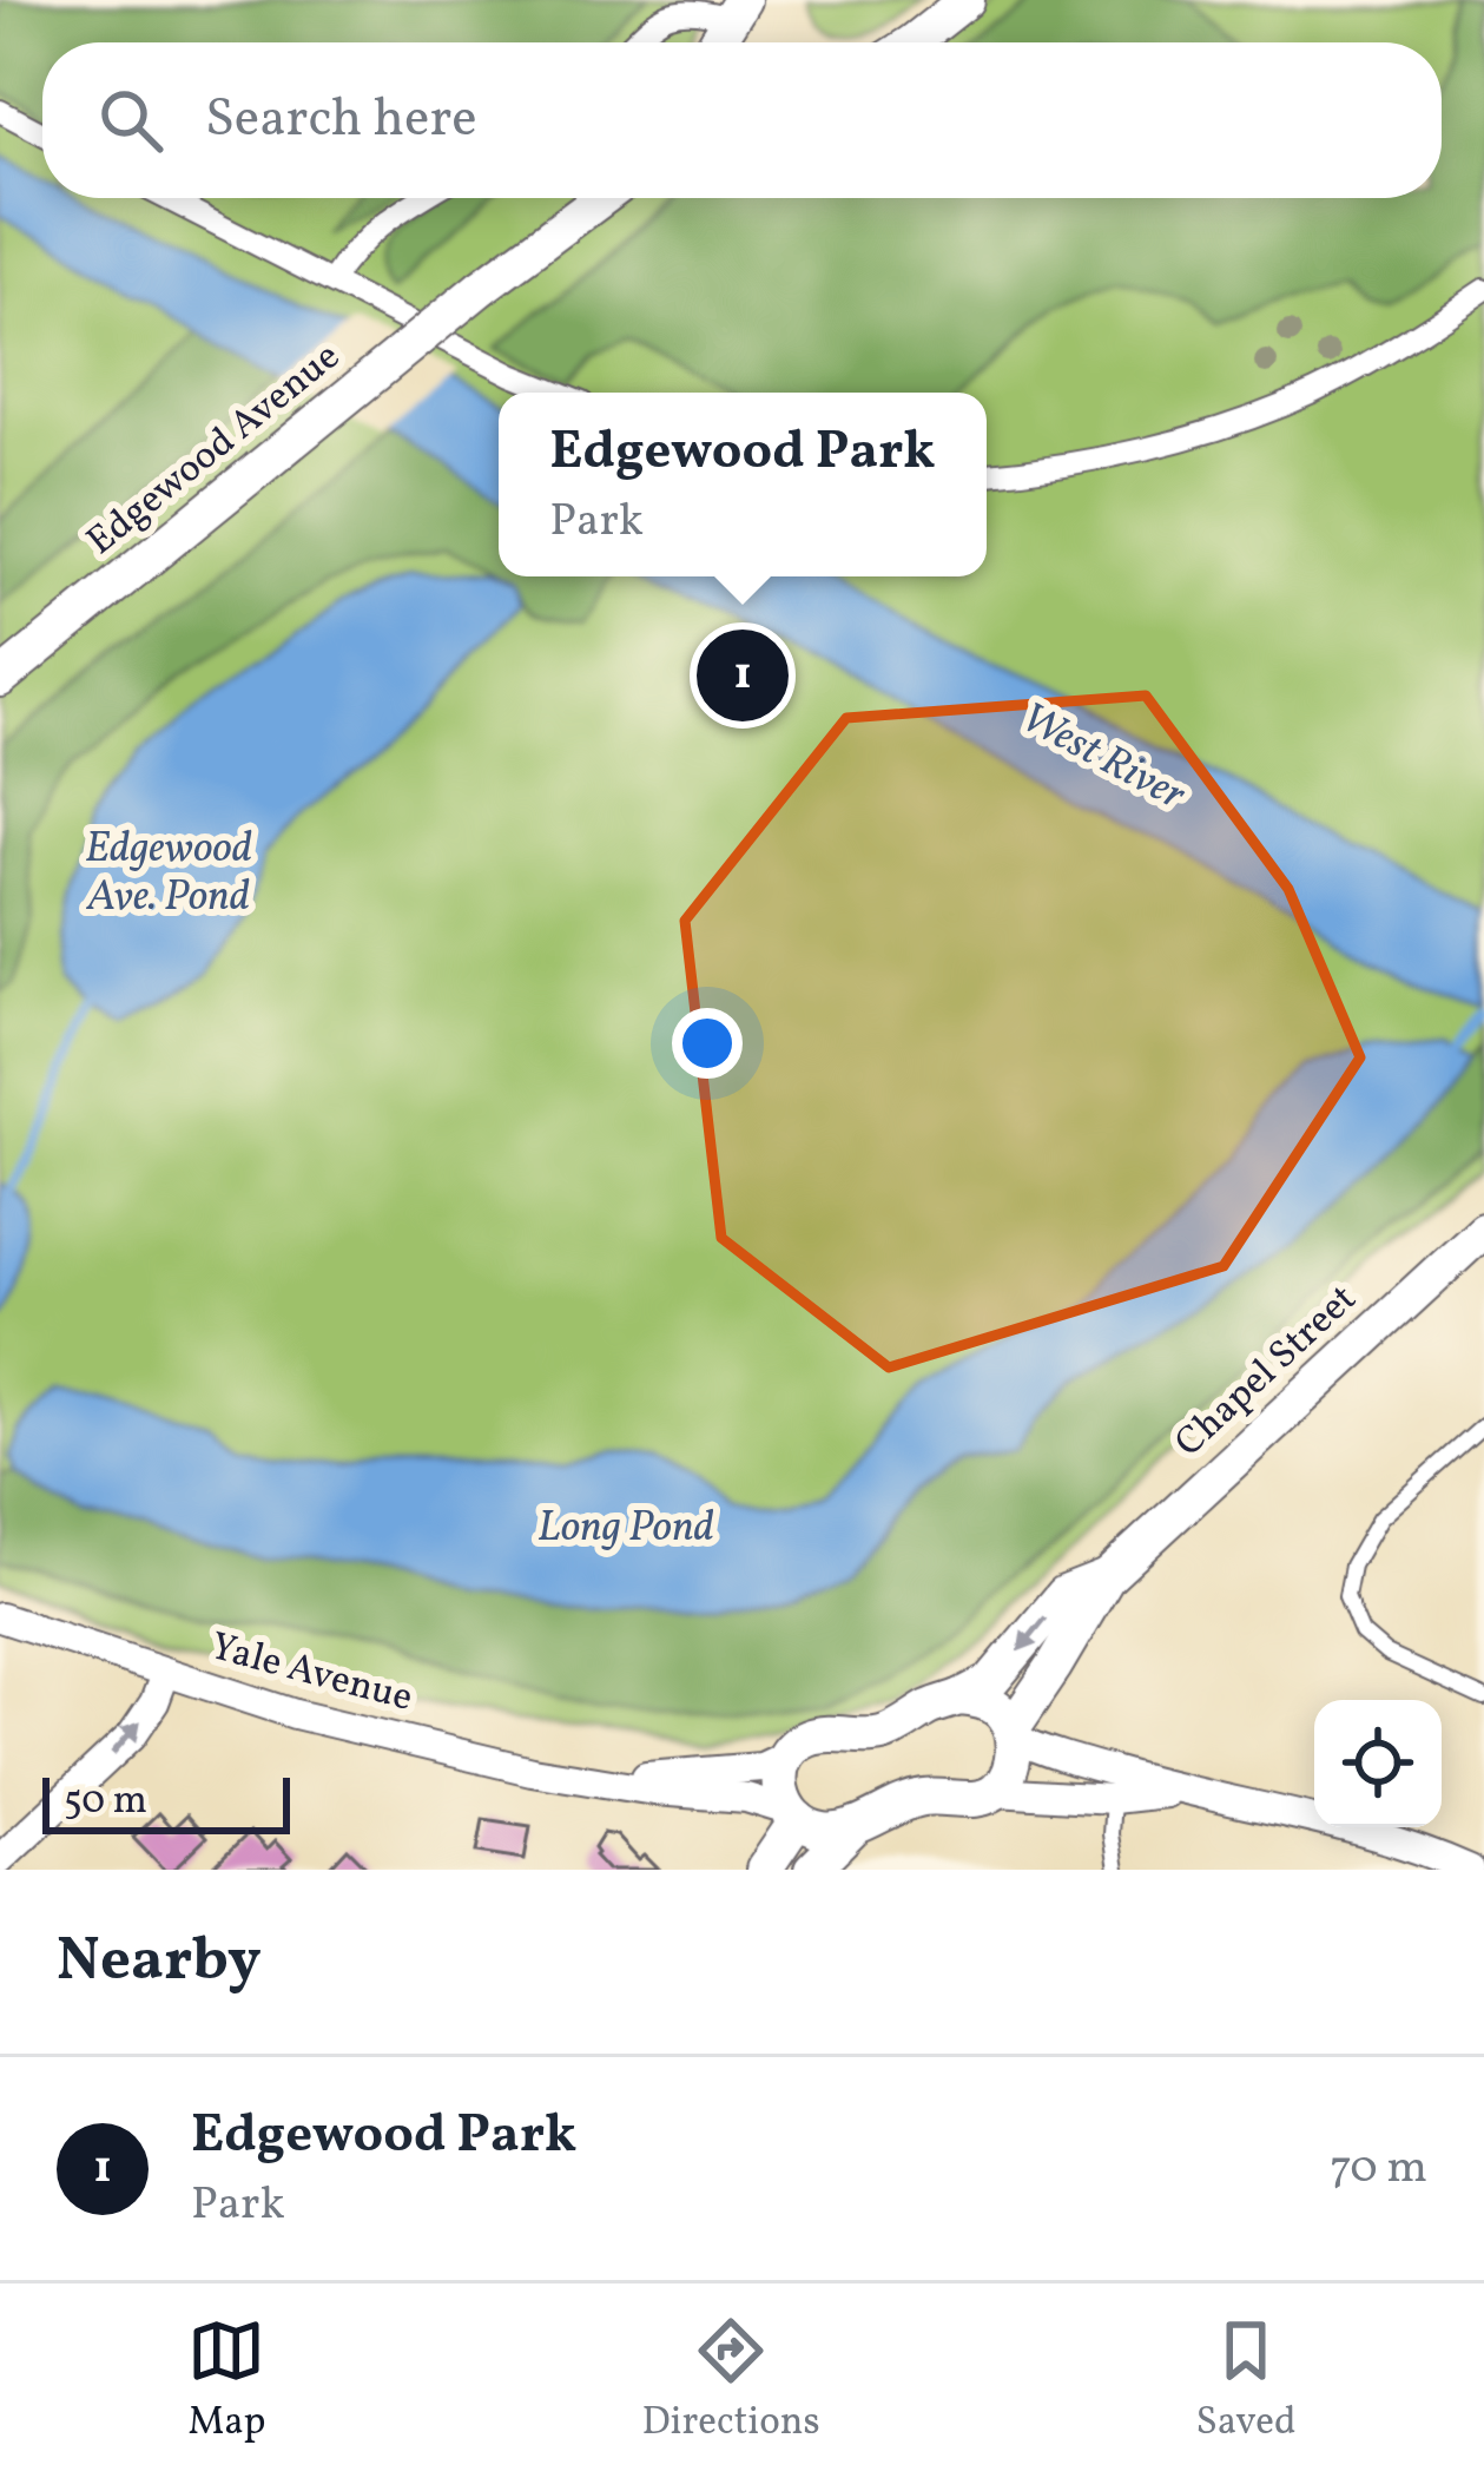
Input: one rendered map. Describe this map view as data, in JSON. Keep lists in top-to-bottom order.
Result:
{
  "streets": {
    "street": ["Edgewood Avenue", "Chapel Street", "Yale Avenue"]
  },
  "crossings": [
    ["Chapel Street", "Yale Avenue"]
  ],
  "water": ["West River", "Edgewood Ave. Pond", "Long Pond"],
  "scale_bar": "50 m",
  "page": {
    "search": "Search here",
    "popup": ["Edgewood Park", "Park"],
    "pins": "1",
    "scale": "50 m",
    "heading": "Nearby",
    "list": [
      {
        "mark": "1",
        "name": "Edgewood Park",
        "note": "Park",
        "value": "70 m"
      }
    ],
    "nav": ["Map", "Directions", "Saved"]
  }
}
